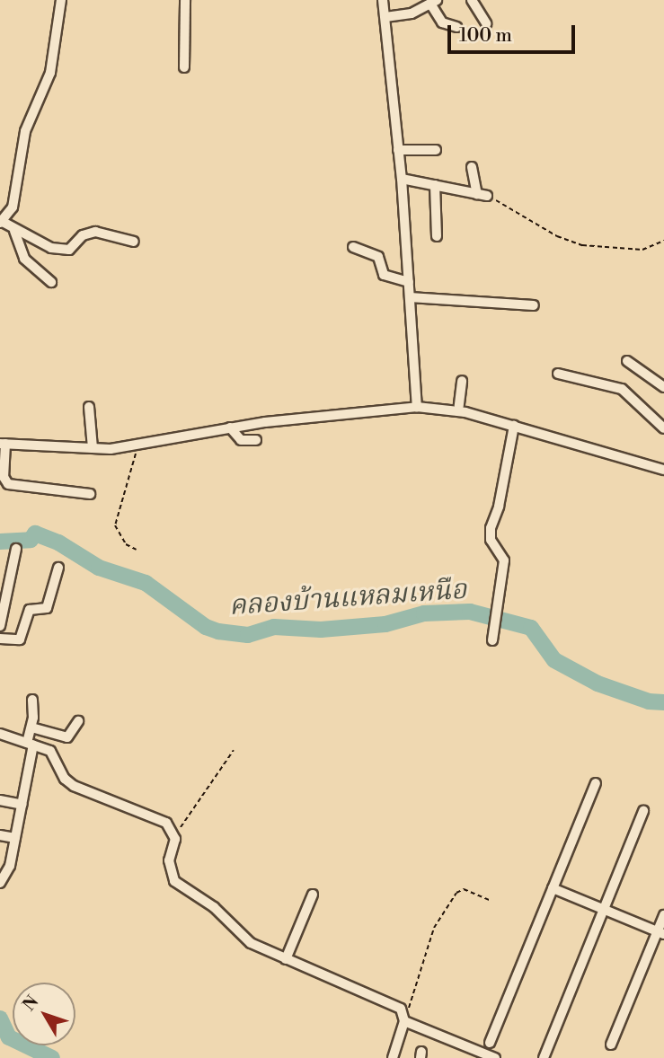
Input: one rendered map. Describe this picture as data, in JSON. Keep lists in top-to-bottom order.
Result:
{
  "water": ["คลองบ้านแหลมเหนือ"],
  "scale_bar": "100 m",
  "north": "top left"
}
